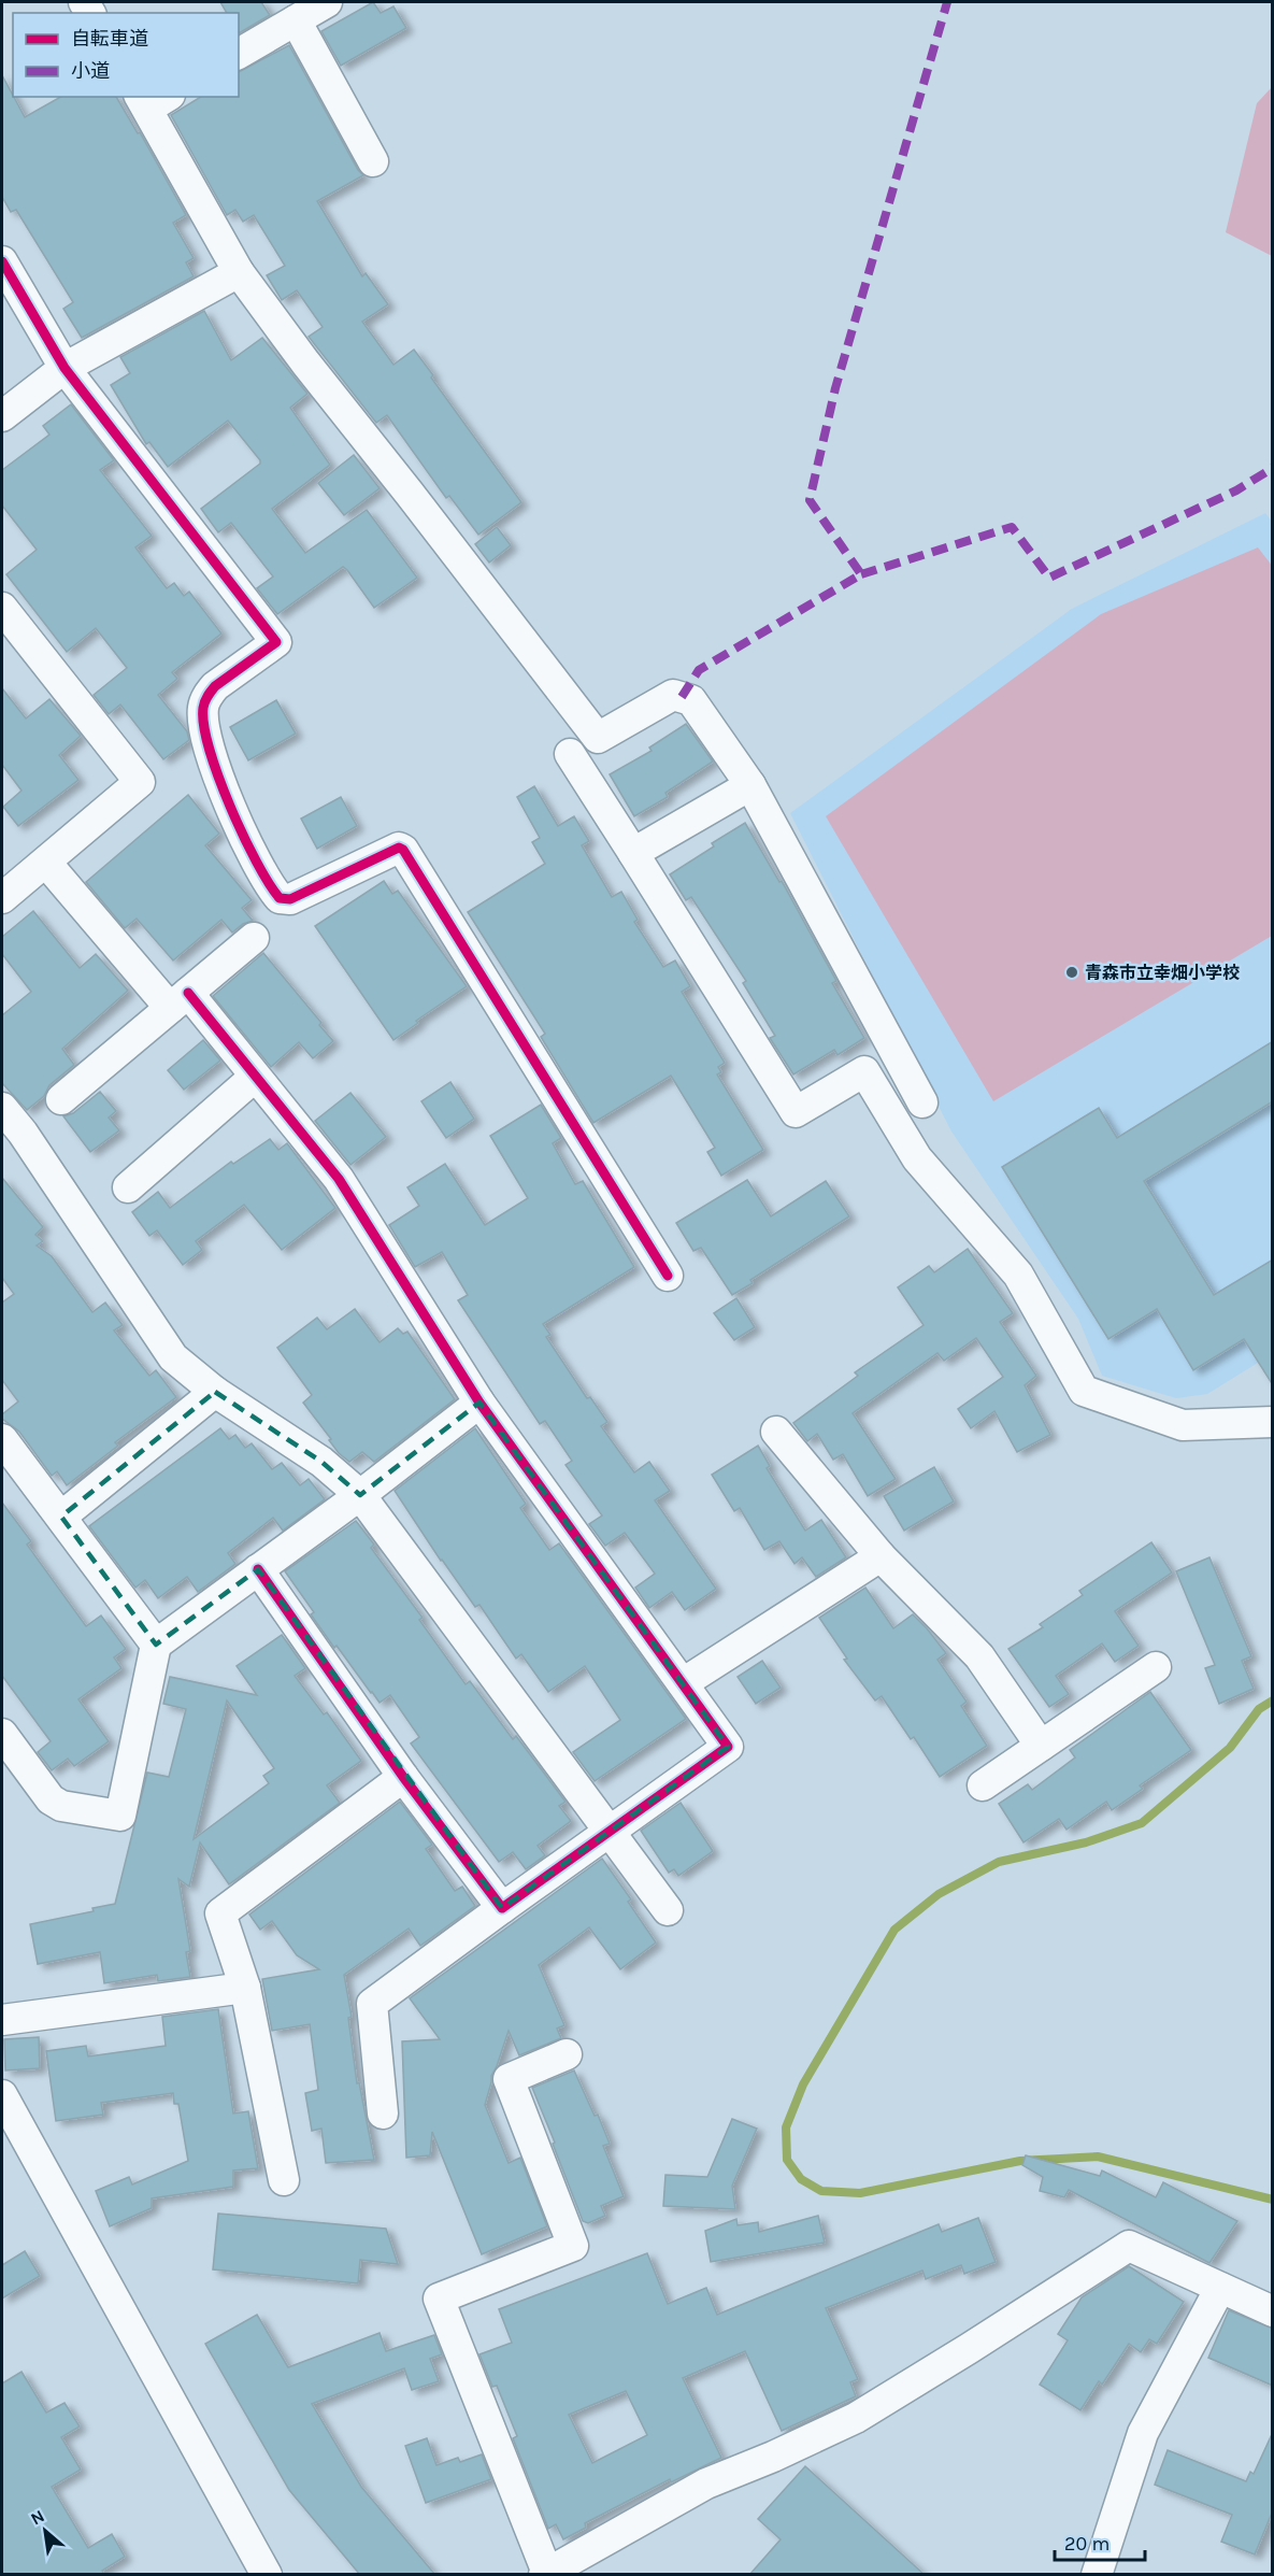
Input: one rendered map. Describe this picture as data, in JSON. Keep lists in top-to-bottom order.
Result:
{
  "places": ["青森市立幸畑小学校"],
  "legend": ["自転車道", "小道"],
  "scale_bar": "20 m",
  "north": "top left"
}
